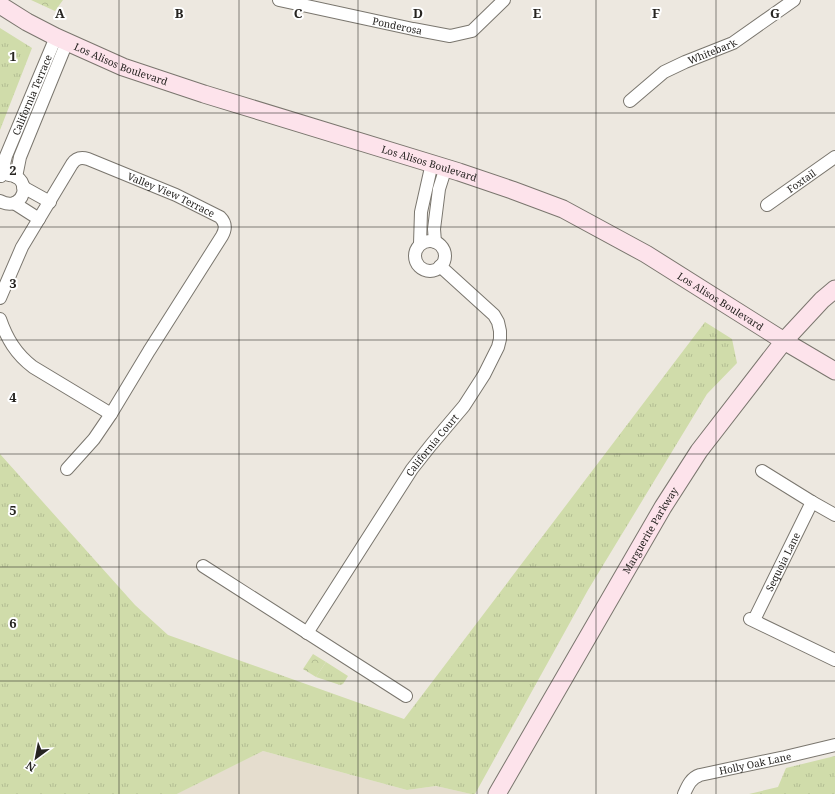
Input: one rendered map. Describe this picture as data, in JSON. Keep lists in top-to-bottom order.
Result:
{
  "streets": {
    "main road": ["Los Alisos Boulevard", "Marguerite Parkway"],
    "street": [
      "Ponderosa",
      "Whitebark",
      "California Terrace",
      "Foxtail",
      "Valley View Terrace",
      "California Court",
      "Sequoia Lane",
      "Holly Oak Lane"
    ]
  },
  "crossings": [
    ["Los Alisos Boulevard", "California Terrace"],
    ["Los Alisos Boulevard", "Marguerite Parkway"]
  ],
  "north": "bottom left",
  "grid": {
    "columns": [
      "A",
      "B",
      "C",
      "D",
      "E",
      "F",
      "G"
    ],
    "rows": [
      "1",
      "2",
      "3",
      "4",
      "5",
      "6"
    ]
  }
}
